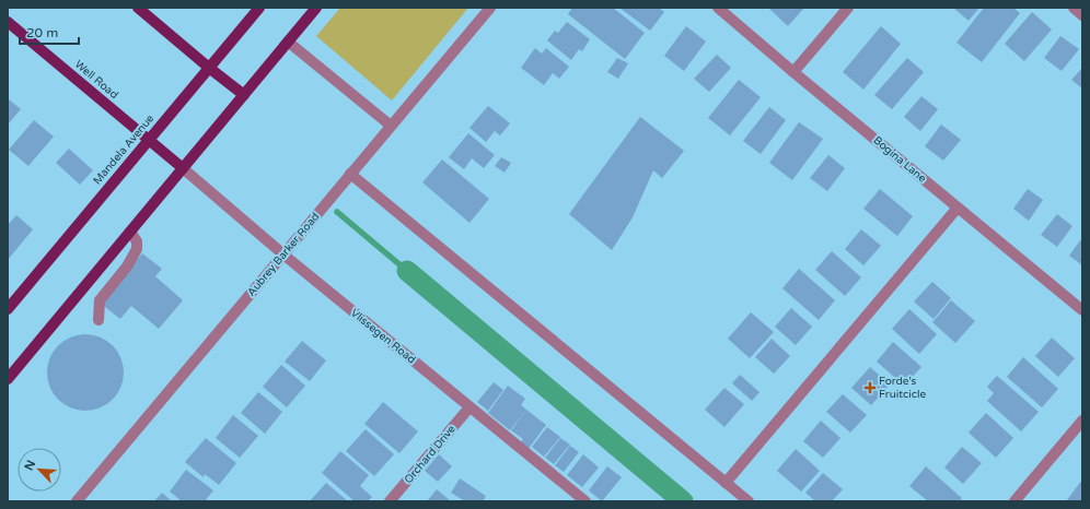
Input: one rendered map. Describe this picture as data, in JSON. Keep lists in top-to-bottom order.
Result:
{
  "streets": {
    "main road": ["Well Road", "Mandela Avenue"],
    "street": [
      "Bogina Lane",
      "Aubrey Barker Road",
      "Vlissegen Road",
      "Orchard Drive"
    ]
  },
  "crossings": [
    ["Well Road", "Mandela Avenue"],
    ["Well Road", "Vlissegen Road"],
    ["Aubrey Barker Road", "Vlissegen Road"],
    ["Vlissegen Road", "Orchard Drive"]
  ],
  "places": {
    "health": ["Forde’s Fruitcicle"]
  },
  "scale_bar": "20 m",
  "north": "top left"
}
